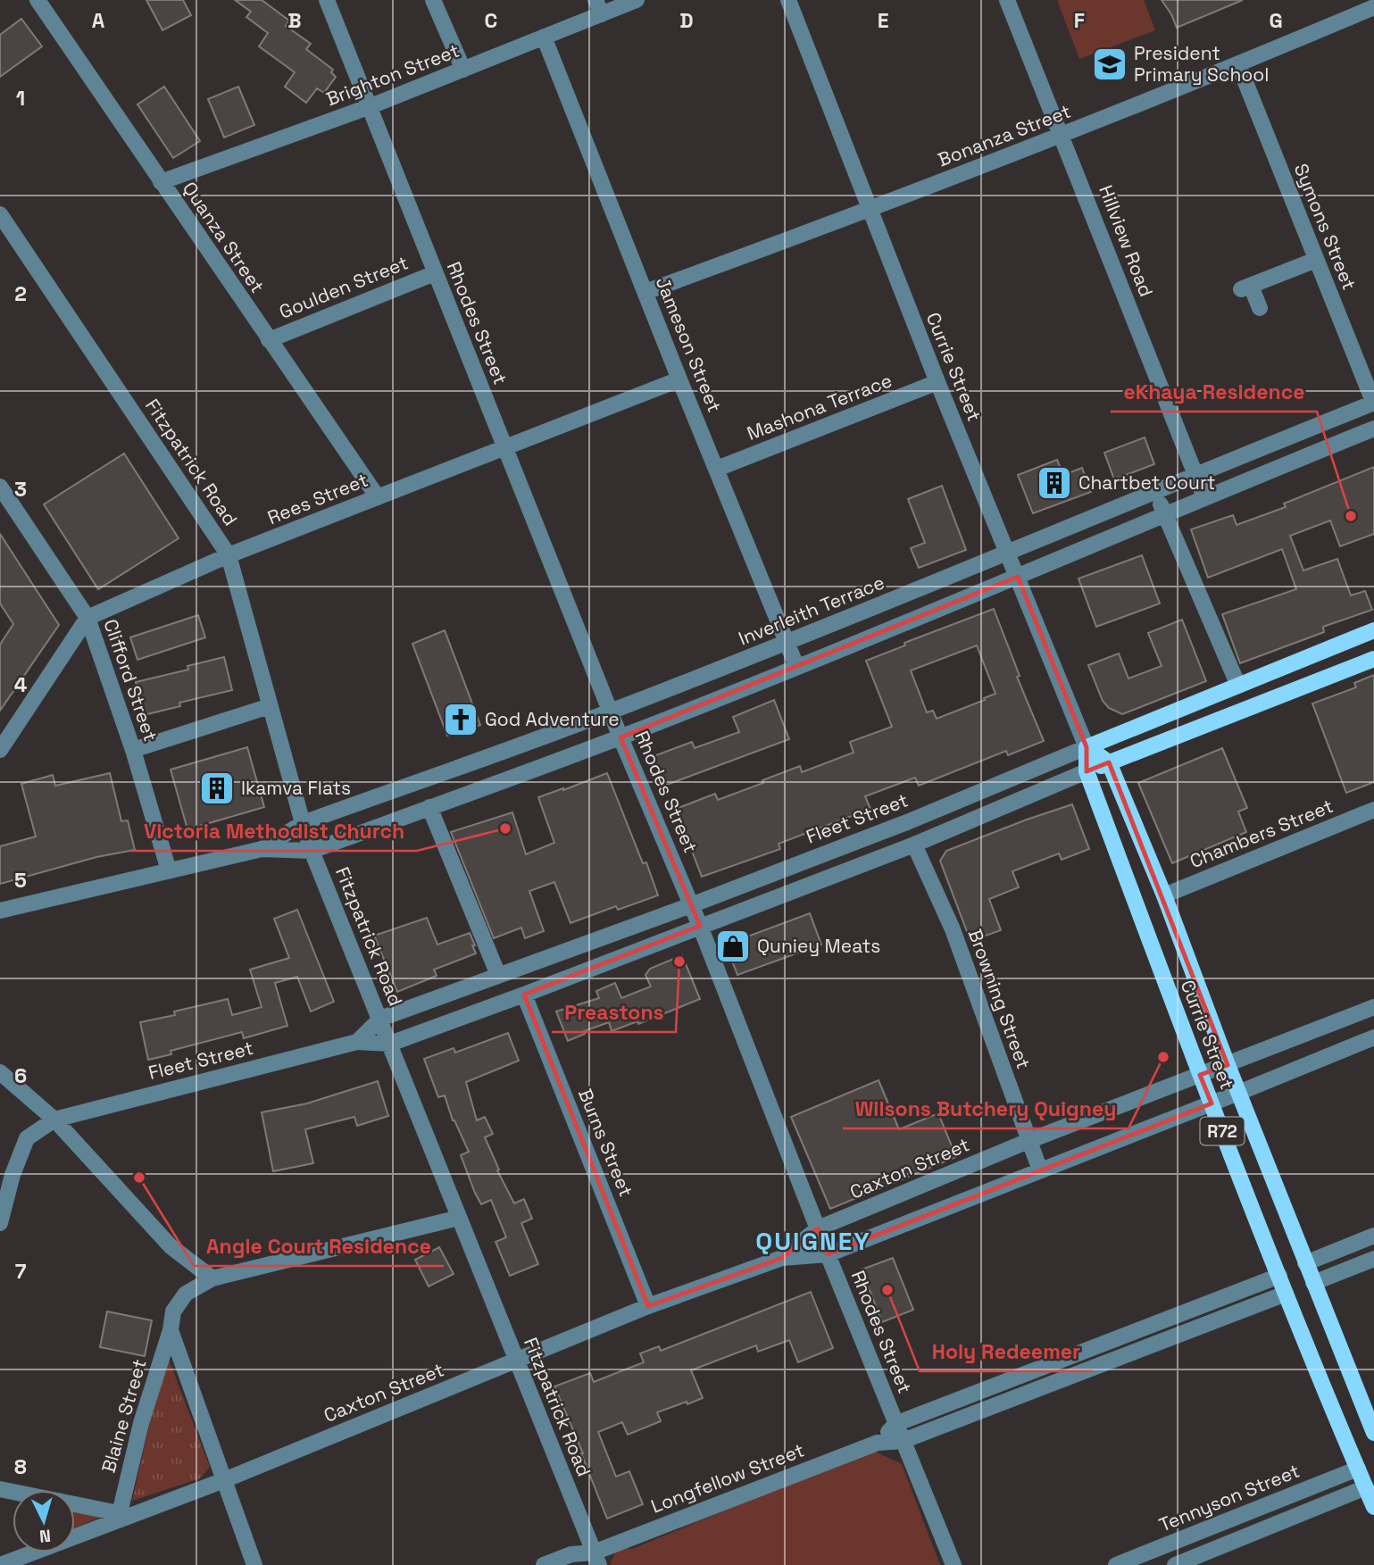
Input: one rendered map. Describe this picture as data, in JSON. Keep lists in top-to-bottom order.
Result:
{
  "streets": {
    "main road": ["Currie Street", "Fleet Street", "R72"],
    "street": [
      "Brighton Street",
      "Bonanza Street",
      "Symons Street",
      "Quanza Street",
      "Hillview Road",
      "Goulden Street",
      "Rhodes Street",
      "Jameson Street",
      "Mashona Terrace",
      "Fitzpatrick Road",
      "Rees Street",
      "Inverleith Terrace",
      "Clifford Street",
      "Chambers Street",
      "Browning Street",
      "Burns Street",
      "Caxton Street",
      "Blaine Street",
      "Longfellow Street",
      "Tennyson Street"
    ]
  },
  "crossings": [
    ["Brighton Street", "Quanza Street"],
    ["Brighton Street", "Rhodes Street"],
    ["Brighton Street", "Jameson Street"],
    ["Bonanza Street", "Symons Street"],
    ["Bonanza Street", "Hillview Road"],
    ["Bonanza Street", "Jameson Street"],
    ["Bonanza Street", "Currie Street"],
    ["Symons Street", "Inverleith Terrace"],
    ["Quanza Street", "Goulden Street"],
    ["Quanza Street", "Rees Street"],
    ["Hillview Road", "Inverleith Terrace"],
    ["Goulden Street", "Rhodes Street"],
    ["Rhodes Street", "Rees Street"],
    ["Rhodes Street", "Inverleith Terrace"],
    ["Rhodes Street", "Fleet Street"],
    ["Rhodes Street", "Caxton Street"],
    ["Rhodes Street", "Longfellow Street"],
    ["Jameson Street", "Mashona Terrace"],
    ["Jameson Street", "Rees Street"],
    ["Jameson Street", "Inverleith Terrace"],
    ["Currie Street", "Mashona Terrace"],
    ["Currie Street", "Inverleith Terrace"],
    ["Currie Street", "Fleet Street"],
    ["Currie Street", "Chambers Street"],
    ["Currie Street", "Caxton Street"],
    ["Currie Street", "Longfellow Street"],
    ["Currie Street", "Tennyson Street"],
    ["Fitzpatrick Road", "Rees Street"],
    ["Fitzpatrick Road", "Inverleith Terrace"],
    ["Fitzpatrick Road", "Fleet Street"],
    ["Fitzpatrick Road", "Caxton Street"],
    ["Fitzpatrick Road", "Blaine Street"],
    ["Fitzpatrick Road", "Longfellow Street"],
    ["Rees Street", "Clifford Street"],
    ["Inverleith Terrace", "Clifford Street"],
    ["Fleet Street", "Browning Street"],
    ["Fleet Street", "Burns Street"],
    ["Browning Street", "Caxton Street"],
    ["Burns Street", "Caxton Street"],
    ["Caxton Street", "Blaine Street"]
  ],
  "districts": ["QUIGNEY"],
  "places": {
    "school or university": ["President Primary School"],
    "building": ["Chartbet Court", "Ikamva Flats"],
    "other": [
      "eKhaya Residence",
      "Victoria Methodist Church",
      "Preastons",
      "Wilsons Butchery Quigney",
      "Angle Court Residence",
      "Holy Redeemer"
    ],
    "church": ["God Adventure"],
    "shop": ["Quniey Meats"]
  },
  "north": "bottom",
  "grid": {
    "columns": [
      "A",
      "B",
      "C",
      "D",
      "E",
      "F",
      "G"
    ],
    "rows": [
      "1",
      "2",
      "3",
      "4",
      "5",
      "6",
      "7",
      "8"
    ]
  }
}
